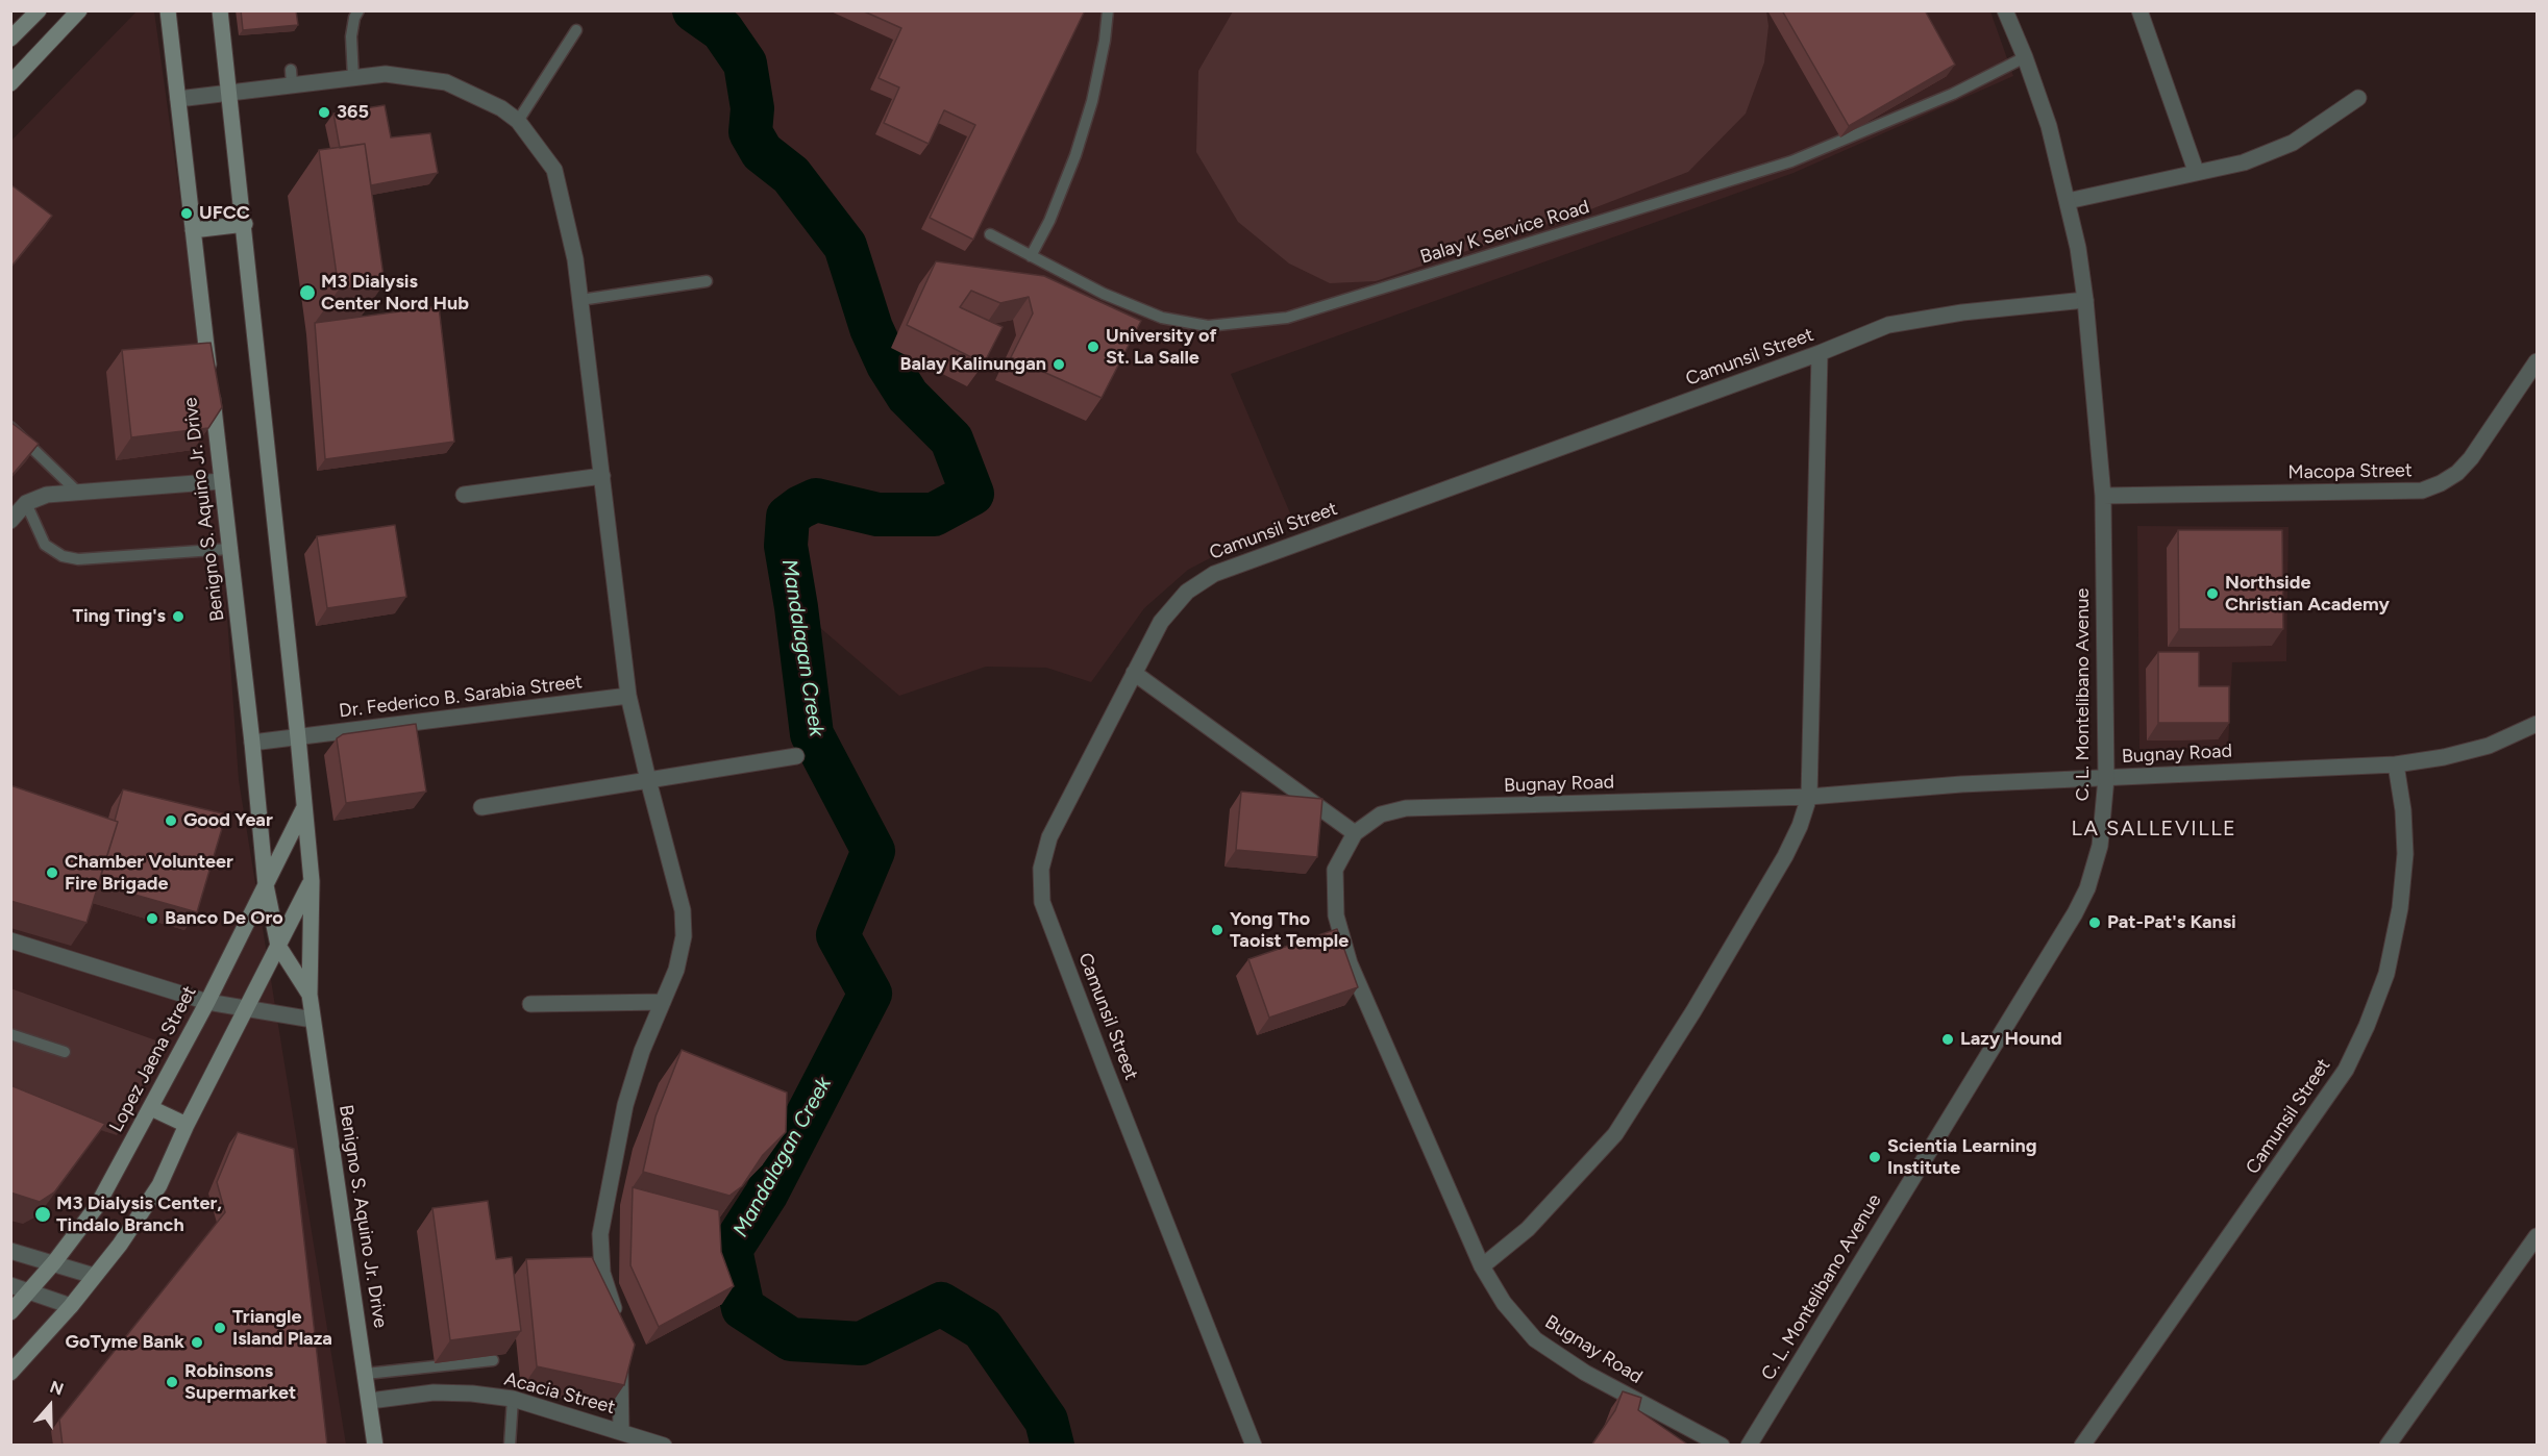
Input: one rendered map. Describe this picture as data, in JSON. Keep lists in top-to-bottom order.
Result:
{
  "streets": {
    "main road": ["Benigno S. Aquino Jr. Drive", "Lopez Jaena Street"],
    "street": [
      "Camunsil Street",
      "Macopa Street",
      "C. L. Montelibano Avenue",
      "Dr. Federico B. Sarabia Street",
      "Bugnay Road",
      "Acacia Street"
    ],
    "lane": ["Balay K Service Road"]
  },
  "crossings": [
    ["Balay K Service Road", "C. L. Montelibano Avenue"],
    ["Camunsil Street", "C. L. Montelibano Avenue"],
    ["Camunsil Street", "Bugnay Road"],
    ["Macopa Street", "C. L. Montelibano Avenue"],
    ["Benigno S. Aquino Jr. Drive", "Dr. Federico B. Sarabia Street"],
    ["Benigno S. Aquino Jr. Drive", "Lopez Jaena Street"],
    ["Benigno S. Aquino Jr. Drive", "Acacia Street"],
    ["C. L. Montelibano Avenue", "Bugnay Road"]
  ],
  "districts": ["LA SALLEVILLE"],
  "water": ["Mandalagan Creek"],
  "places": [
    "365",
    "UFCC",
    "M3 Dialysis Center Nord Hub",
    "University of St. La Salle",
    "Balay Kalinungan",
    "Northside Christian Academy",
    "Ting Ting's",
    "Good Year",
    "Chamber Volunteer Fire Brigade",
    "Banco De Oro",
    "Pat-Pat's Kansi",
    "Yong Tho Taoist Temple",
    "Lazy Hound",
    "Scientia Learning Institute",
    "M3 Dialysis Center, Tindalo Branch",
    "Triangle Island Plaza",
    "GoTyme Bank",
    "Robinsons Supermarket"
  ],
  "north": "top"
}
